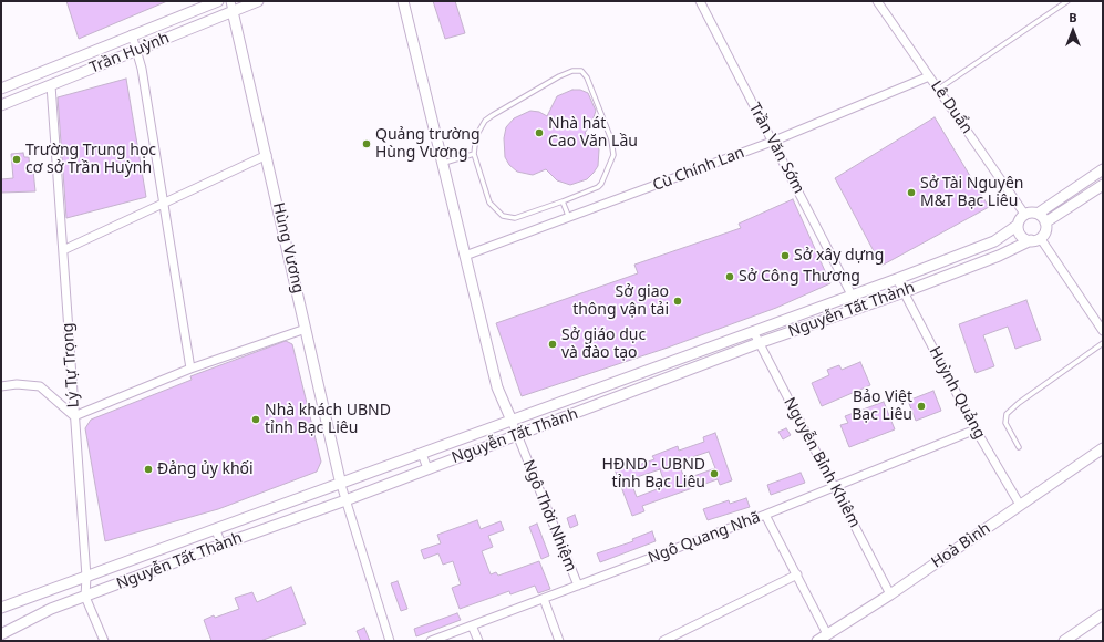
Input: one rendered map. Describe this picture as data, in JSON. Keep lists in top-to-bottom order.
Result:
{
  "streets": {
    "street": [
      "Trần Huỳnh",
      "Lê Duẩn",
      "Trần Văn Sớm",
      "Cù Chính Lan",
      "Hùng Vương",
      "Nguyễn Tất Thành",
      "Lý Tự Trọng",
      "Huỳnh Quảng",
      "Nguyễn Bỉnh Khiêm",
      "Ngô Thời Nhiệm",
      "Ngô Quang Nhã",
      "Hoà Bình"
    ]
  },
  "crossings": [
    ["Trần Huỳnh", "Hùng Vương"],
    ["Trần Huỳnh", "Lý Tự Trọng"],
    ["Lê Duẩn", "Cù Chính Lan"],
    ["Lê Duẩn", "Nguyễn Tất Thành"],
    ["Trần Văn Sớm", "Cù Chính Lan"],
    ["Trần Văn Sớm", "Nguyễn Tất Thành"],
    ["Hùng Vương", "Nguyễn Tất Thành"],
    ["Nguyễn Tất Thành", "Lý Tự Trọng"],
    ["Nguyễn Tất Thành", "Huỳnh Quảng"],
    ["Nguyễn Tất Thành", "Nguyễn Bỉnh Khiêm"],
    ["Nguyễn Tất Thành", "Ngô Thời Nhiệm"],
    ["Huỳnh Quảng", "Ngô Quang Nhã"],
    ["Huỳnh Quảng", "Hoà Bình"],
    ["Nguyễn Bỉnh Khiêm", "Ngô Quang Nhã"],
    ["Nguyễn Bỉnh Khiêm", "Hoà Bình"],
    ["Ngô Thời Nhiệm", "Ngô Quang Nhã"]
  ],
  "places": [
    "Nhà hát Cao Văn Lầu",
    "Quảng trường Hùng Vương",
    "Trường Trung học cơ sở Trần Huỳnh",
    "Sở Tài Nguyên M&T Bạc Liêu",
    "Sở xây dựng",
    "Sở Công Thương",
    "Sở giao thông vận tải",
    "Sở giáo dục và đào tạo",
    "Bảo Việt Bạc Liêu",
    "Nhà khách UBND tỉnh Bạc Liêu",
    "Đảng ủy khối",
    "HĐND - UBND tỉnh Bạc Liêu"
  ],
  "north": "top"
}
